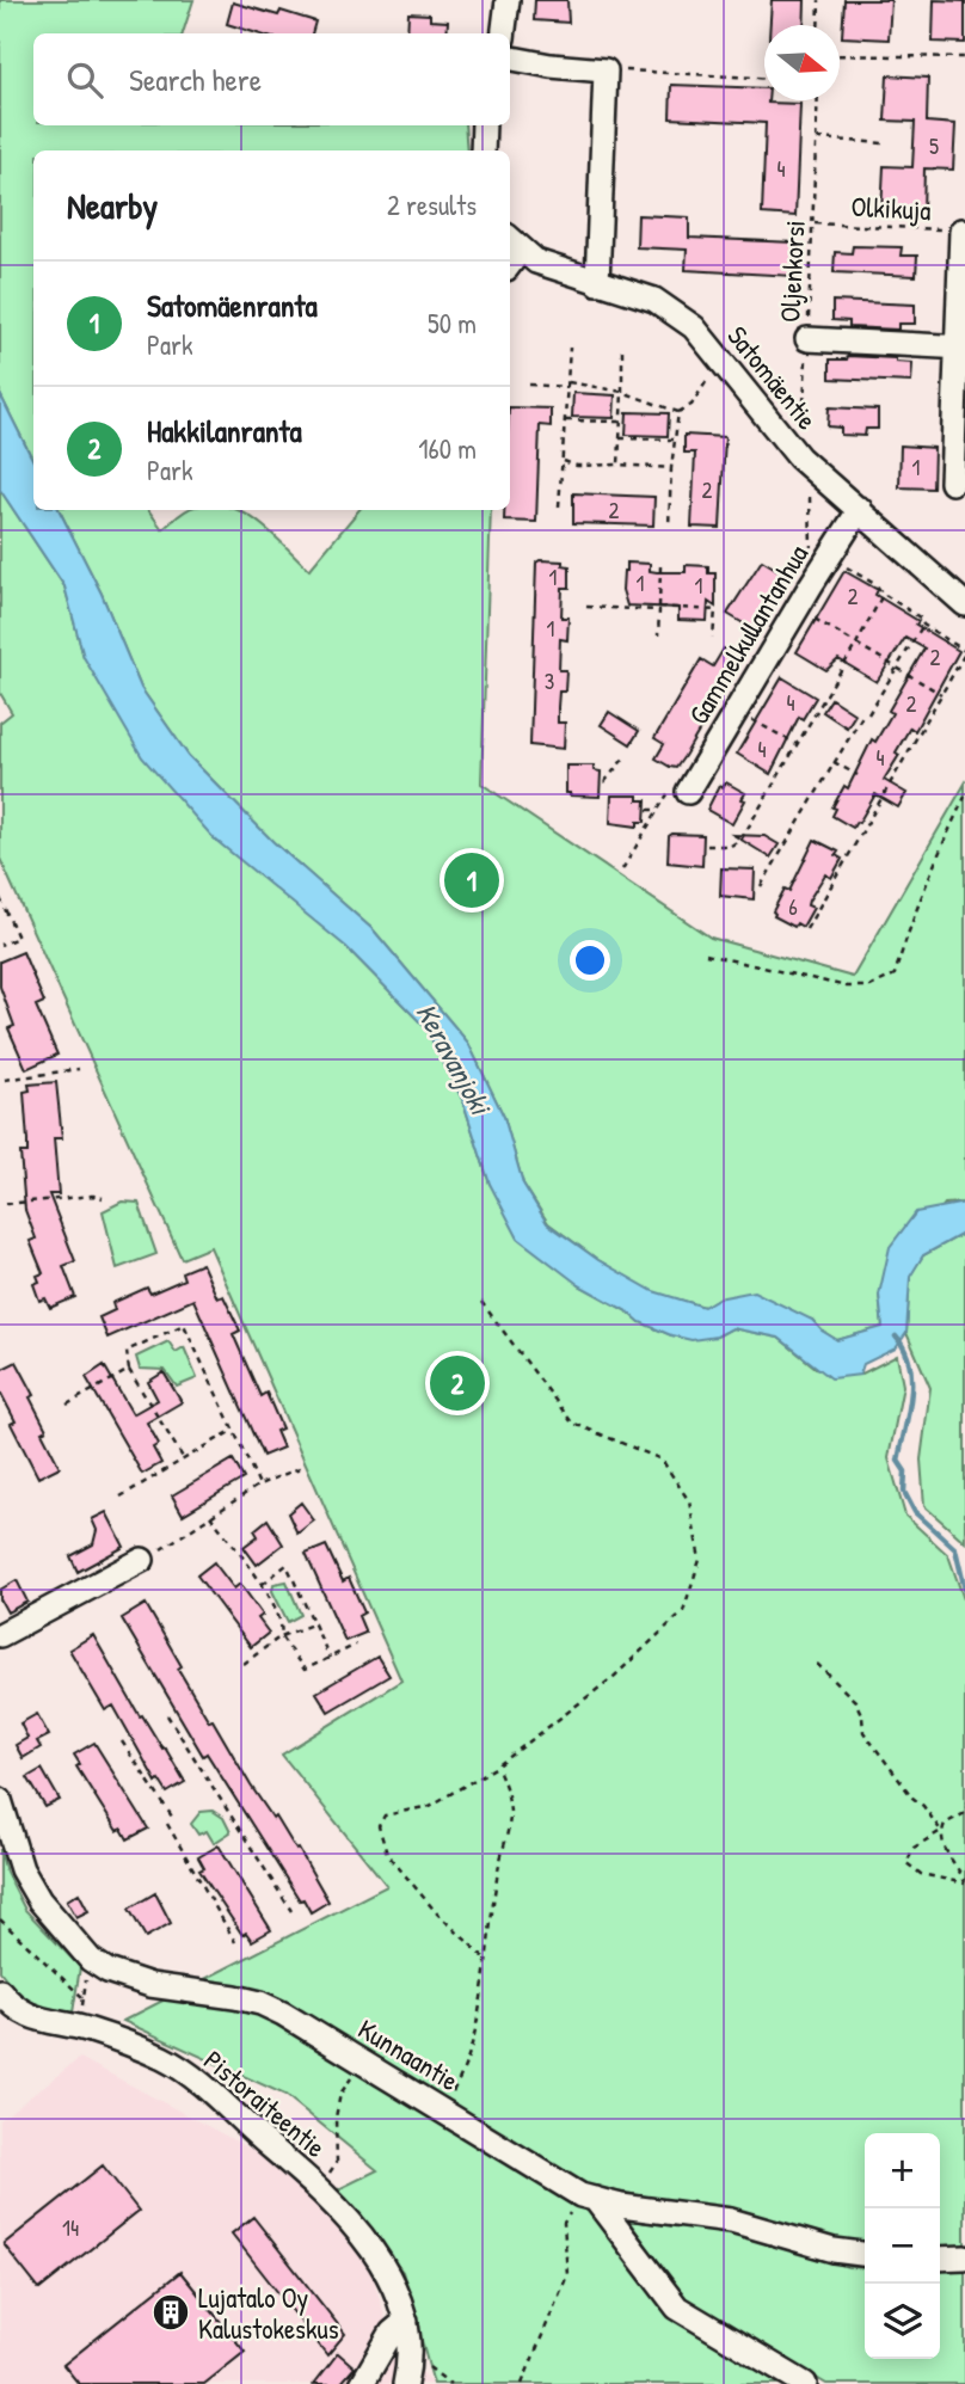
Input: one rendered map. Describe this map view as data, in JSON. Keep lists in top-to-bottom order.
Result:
{
  "streets": {
    "street": [
      "Satomäentie",
      "Gammelkullantanhua",
      "Kunnaantie",
      "Pistoraiteentie"
    ],
    "path": ["Olkikuja", "Oljenkorsi"]
  },
  "crossings": [
    ["Olkikuja", "Oljenkorsi"],
    ["Oljenkorsi", "Satomäentie"],
    ["Oljenkorsi", "Gammelkullantanhua"],
    ["Satomäentie", "Gammelkullantanhua"]
  ],
  "water": ["Keravanjoki"],
  "places": {
    "building": ["Lujatalo Oy Kalustokeskus"]
  },
  "house_numbers": [
    "5",
    "4",
    "1",
    "2",
    "2",
    "1",
    "1",
    "1",
    "2",
    "1",
    "2",
    "3",
    "4",
    "2",
    "4",
    "4",
    "6",
    "14"
  ],
  "north": "right",
  "page": {
    "search": "Search here",
    "heading": ["Nearby", "2 results"],
    "list": [
      {
        "mark": "1",
        "name": "Satomäenranta",
        "note": "Park",
        "value": "50 m"
      },
      {
        "mark": "2",
        "name": "Hakkilanranta",
        "note": "Park",
        "value": "160 m"
      }
    ],
    "pins": ["1", "2"],
    "map_buttons": ["+", "−"]
  }
}
